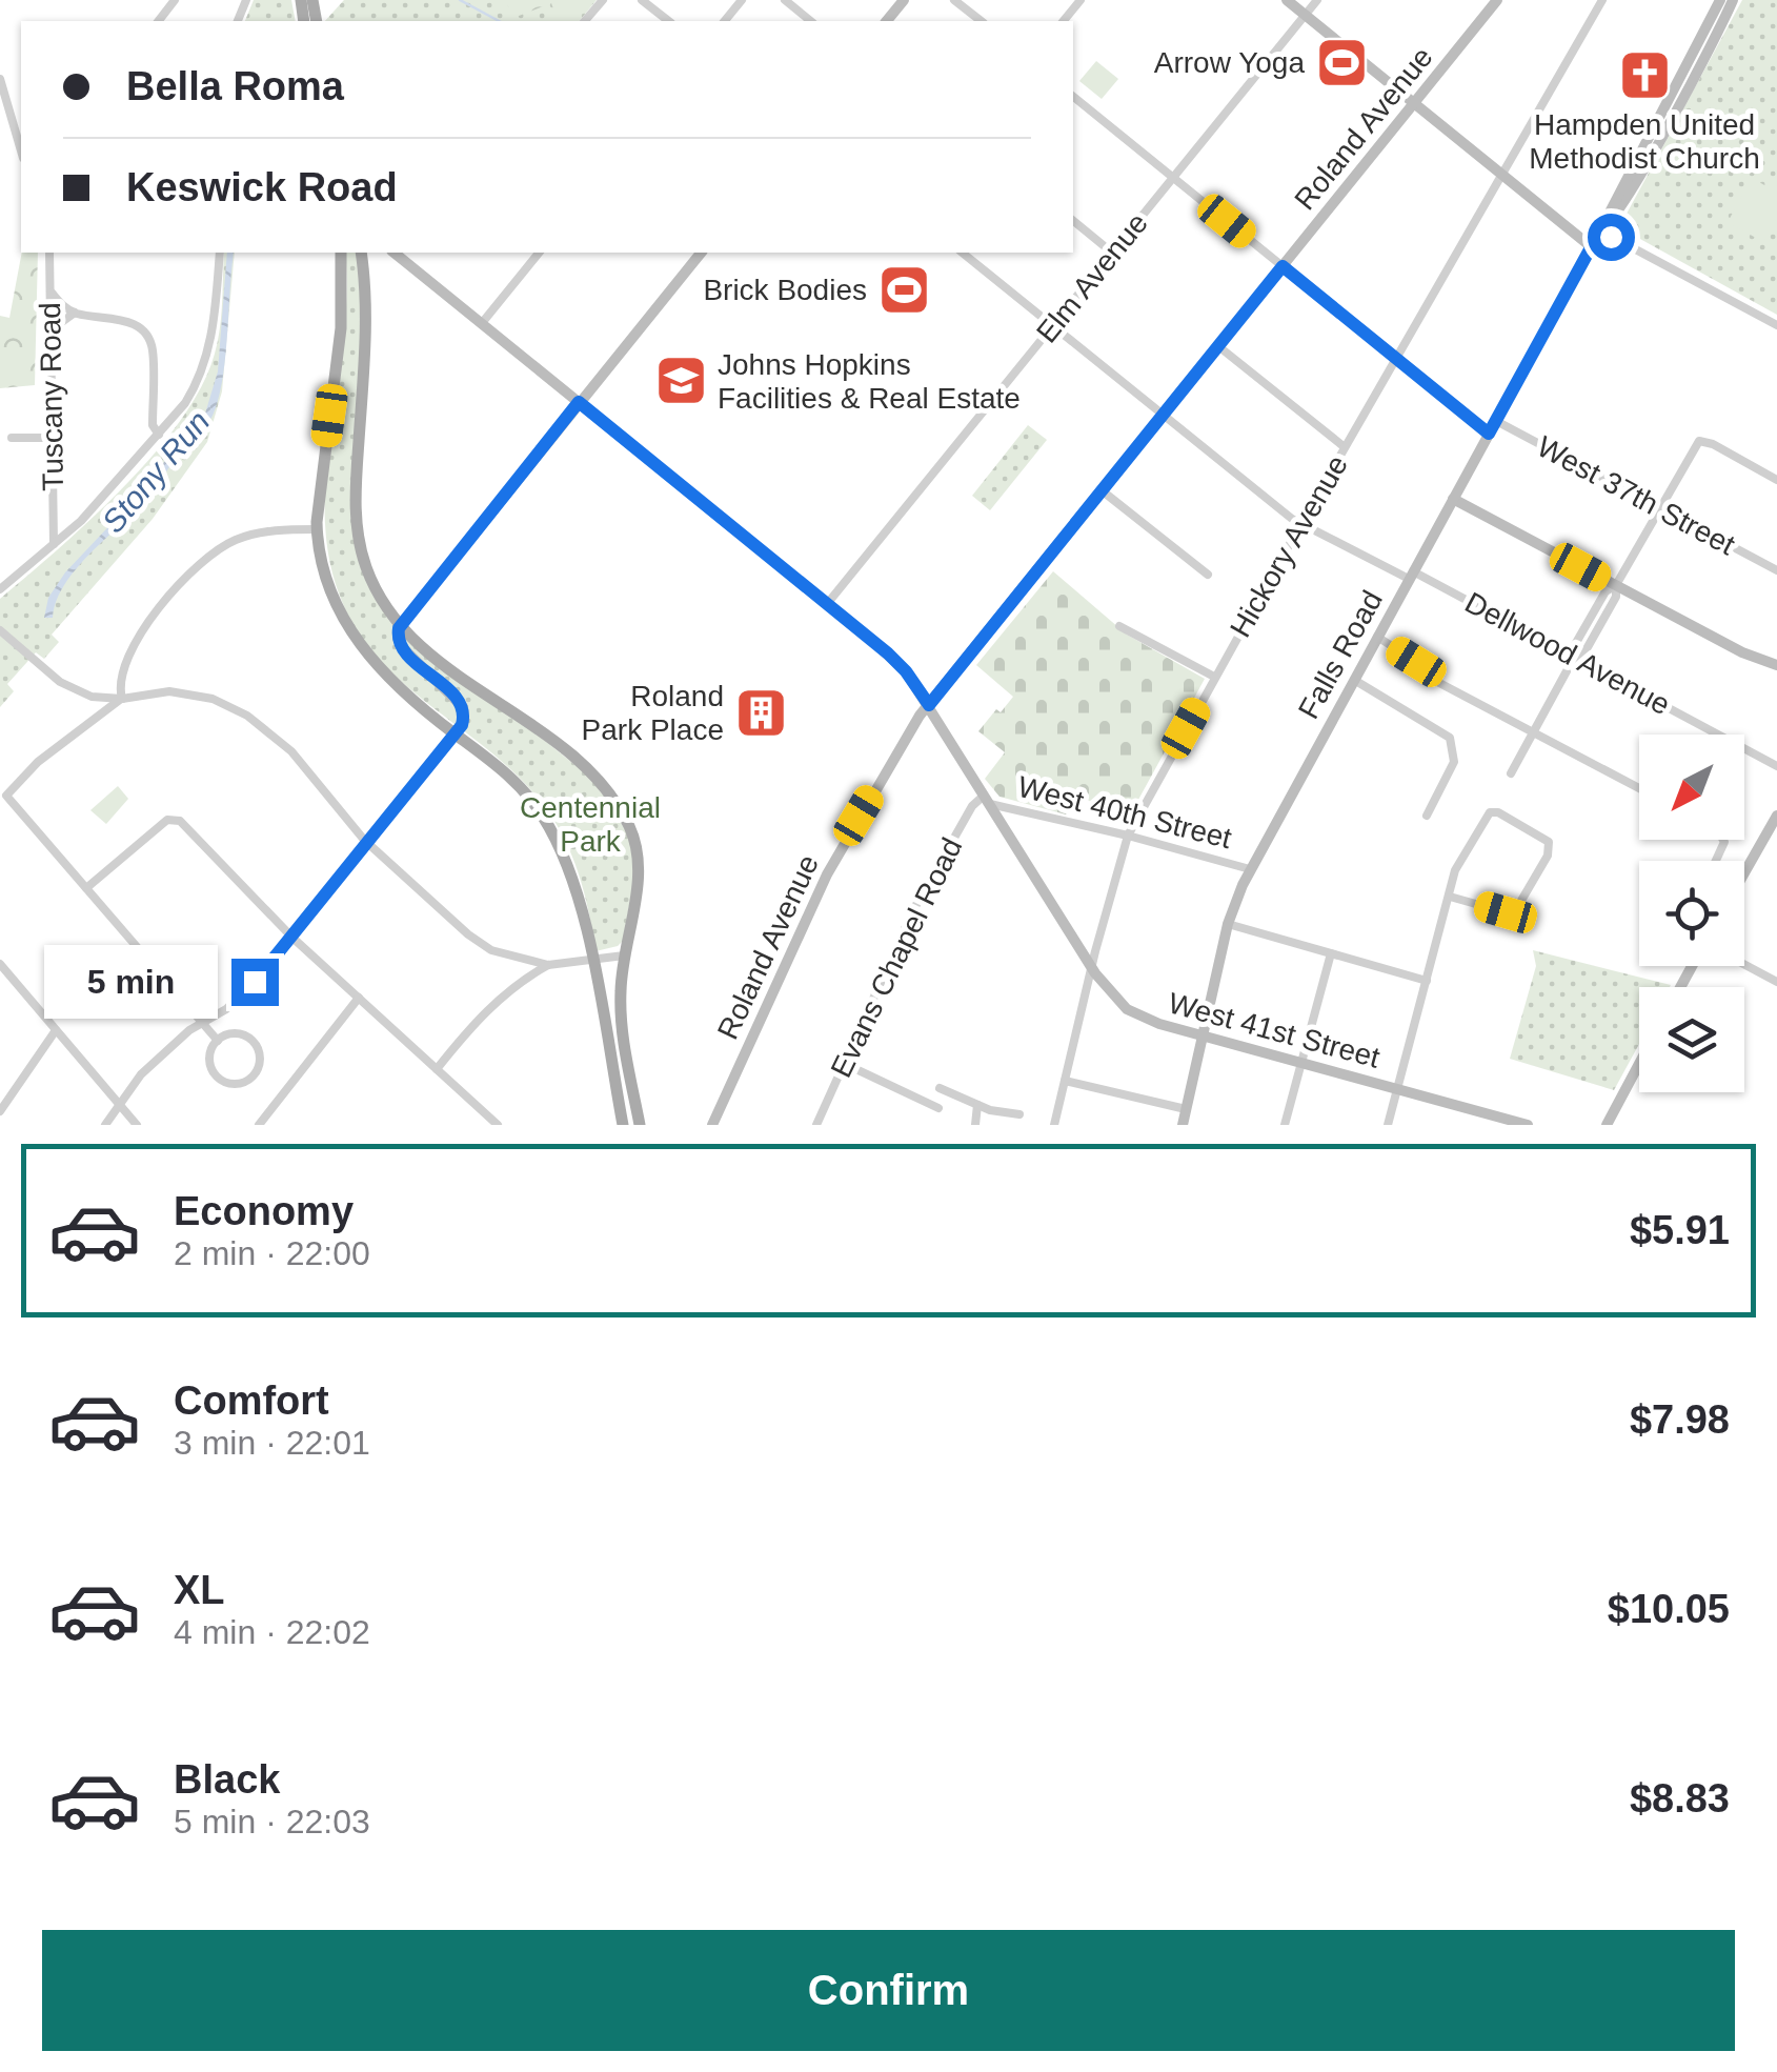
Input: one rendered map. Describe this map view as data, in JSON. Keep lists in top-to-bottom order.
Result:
{
  "streets": {
    "street": [
      "Roland Avenue",
      "Elm Avenue",
      "Tuscany Road",
      "West 37th Street",
      "Hickory Avenue",
      "Dellwood Avenue",
      "Falls Road",
      "West 40th Street",
      "Evans Chapel Road",
      "West 41st Street"
    ]
  },
  "crossings": [
    ["Roland Avenue", "Dellwood Avenue"],
    ["Roland Avenue", "West 40th Street"],
    ["Elm Avenue", "Dellwood Avenue"],
    ["Elm Avenue", "West 40th Street"],
    ["West 37th Street", "Falls Road"],
    ["Hickory Avenue", "Dellwood Avenue"],
    ["Hickory Avenue", "West 40th Street"],
    ["Hickory Avenue", "West 41st Street"],
    ["Dellwood Avenue", "Falls Road"],
    ["Falls Road", "West 40th Street"],
    ["Falls Road", "West 41st Street"],
    ["West 40th Street", "Evans Chapel Road"],
    ["West 40th Street", "West 41st Street"],
    ["Evans Chapel Road", "West 41st Street"]
  ],
  "water": ["Stony Run"],
  "parks": ["Centennial Park"],
  "places": {
    "sports": ["Arrow Yoga", "Brick Bodies"],
    "church": ["Hampden United Methodist Church"],
    "school or university": ["Johns Hopkins Facilities & Real Estate"],
    "building": ["Roland Park Place"]
  },
  "north": "bottom left",
  "page": {
    "banner": ["Bella Roma", "Keswick Road"],
    "bubble": "5 min",
    "list": [
      {
        "name": "Economy",
        "note": "2 min · 22:00",
        "value": "$5.91"
      },
      {
        "name": "Comfort",
        "note": "3 min · 22:01",
        "value": "$7.98"
      },
      {
        "name": "XL",
        "note": "4 min · 22:02",
        "value": "$10.05"
      },
      {
        "name": "Black",
        "note": "5 min · 22:03",
        "value": "$8.83"
      }
    ],
    "buttons": "Confirm"
  }
}
